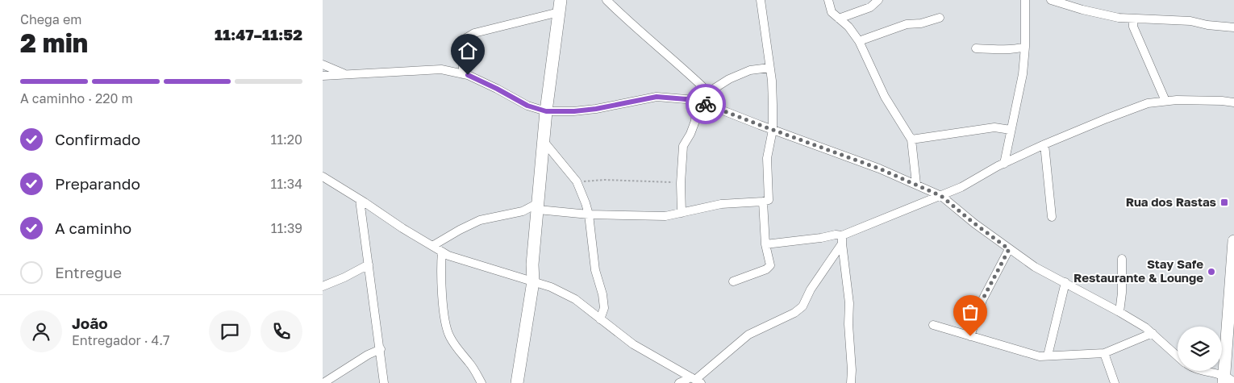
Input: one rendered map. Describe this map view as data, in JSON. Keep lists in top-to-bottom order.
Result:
{
  "places": {
    "transit": ["Rua dos Rastas"],
    "other": ["Stay Safe Restaurante & Lounge"]
  },
  "page": {
    "heading": ["2 min", "Chega em", "11:47–11:52"],
    "panel": ["João", "Entregador · 4.7"],
    "bar": "A caminho · 220 m",
    "list": [
      ["Confirmado", "11:20"],
      ["Preparando", "11:34"],
      ["A caminho", "11:39"],
      "Entregue"
    ]
  }
}
